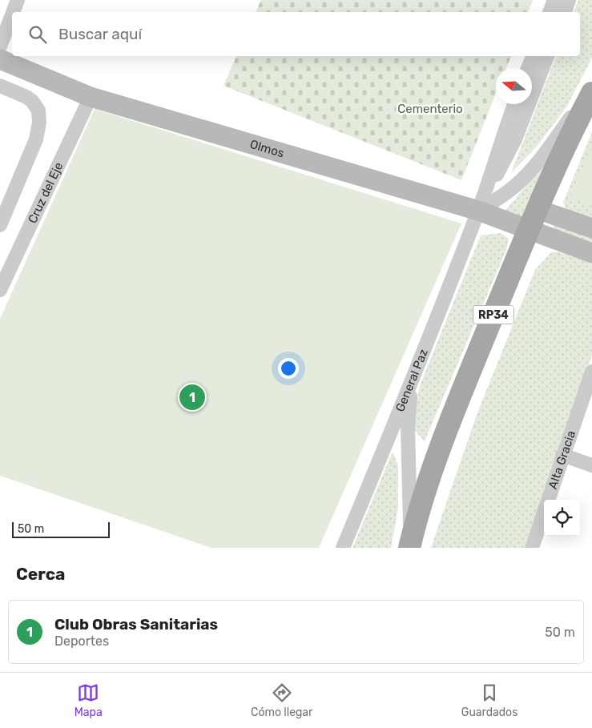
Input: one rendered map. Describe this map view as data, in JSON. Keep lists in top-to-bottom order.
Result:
{
  "streets": {
    "main road": ["RP34"],
    "street": [
      "Olmos",
      "Cruz del Eje",
      "General Paz",
      "Alta Gracia"
    ]
  },
  "crossings": [
    ["Olmos", "Cruz del Eje"],
    ["Olmos", "RP34"],
    ["Olmos", "General Paz"]
  ],
  "parks": ["Cementerio"],
  "scale_bar": "50 m",
  "north": "left",
  "page": {
    "search": "Buscar aquí",
    "pins": "1",
    "scale": "50 m",
    "heading": "Cerca",
    "list": [
      {
        "mark": "1",
        "name": "Club Obras Sanitarias",
        "note": "Deportes",
        "value": "50 m"
      }
    ],
    "nav": ["Mapa", "Cómo llegar", "Guardados"]
  }
}
